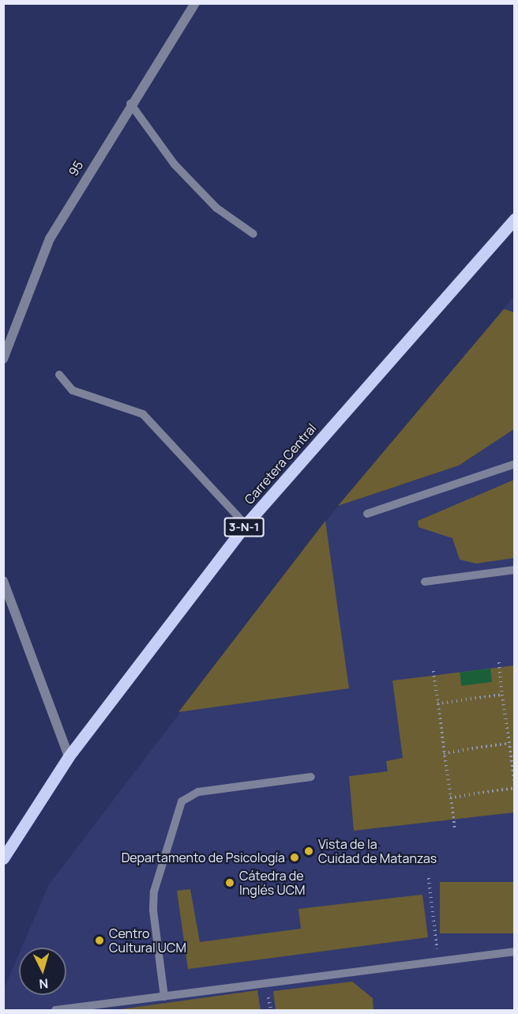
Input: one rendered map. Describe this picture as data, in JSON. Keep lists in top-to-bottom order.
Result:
{
  "streets": {
    "main road": ["Carretera Central", "3-N-1"],
    "street": ["95"]
  },
  "places": [
    "Vista de la Cuidad de Matanzas",
    "Departamento de Psicología",
    "Cátedra de Inglés UCM",
    "Centro Cultural UCM"
  ],
  "north": "bottom"
}
